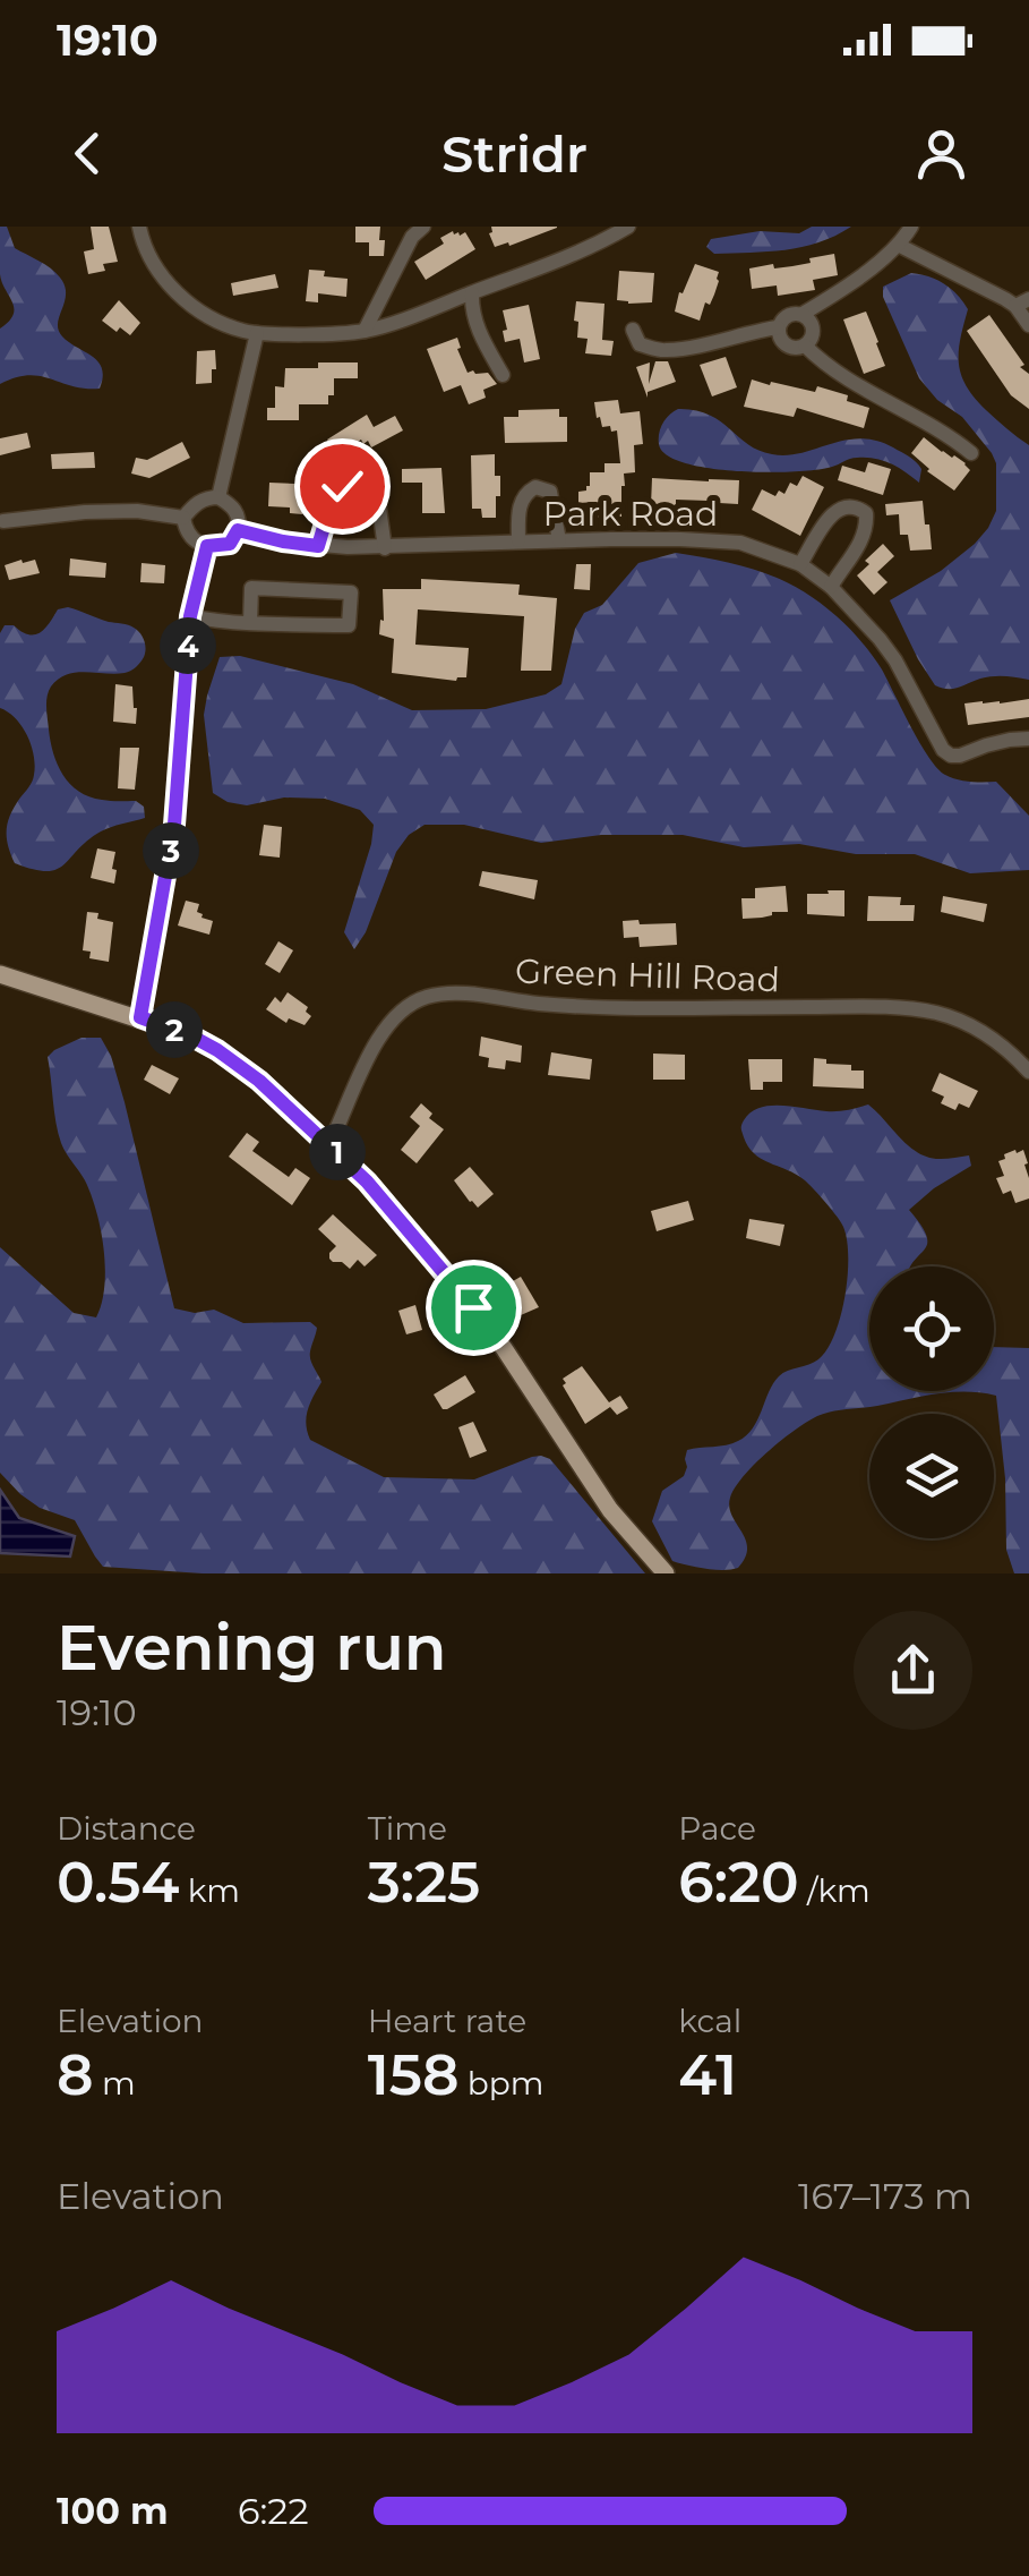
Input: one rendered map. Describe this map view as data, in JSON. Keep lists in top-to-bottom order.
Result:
{
  "streets": {
    "street": ["Park Road", "Green Hill Road"]
  },
  "page": {
    "status": "19:10",
    "header": "Stridr",
    "pins": [
      "4",
      "3",
      "2",
      "1"
    ],
    "heading": ["Evening run", "19:10"],
    "stats": [
      ["Distance", "0.54 km"],
      ["Time", "3:25"],
      ["Pace", "6:20 /km"],
      ["Elevation", "8 m"],
      ["Heart rate", "158 bpm"],
      ["kcal", "41"]
    ],
    "chart": ["Elevation", "167–173 m"],
    "list": [
      {
        "name": "100 m",
        "note": "6:22"
      }
    ]
  }
}
